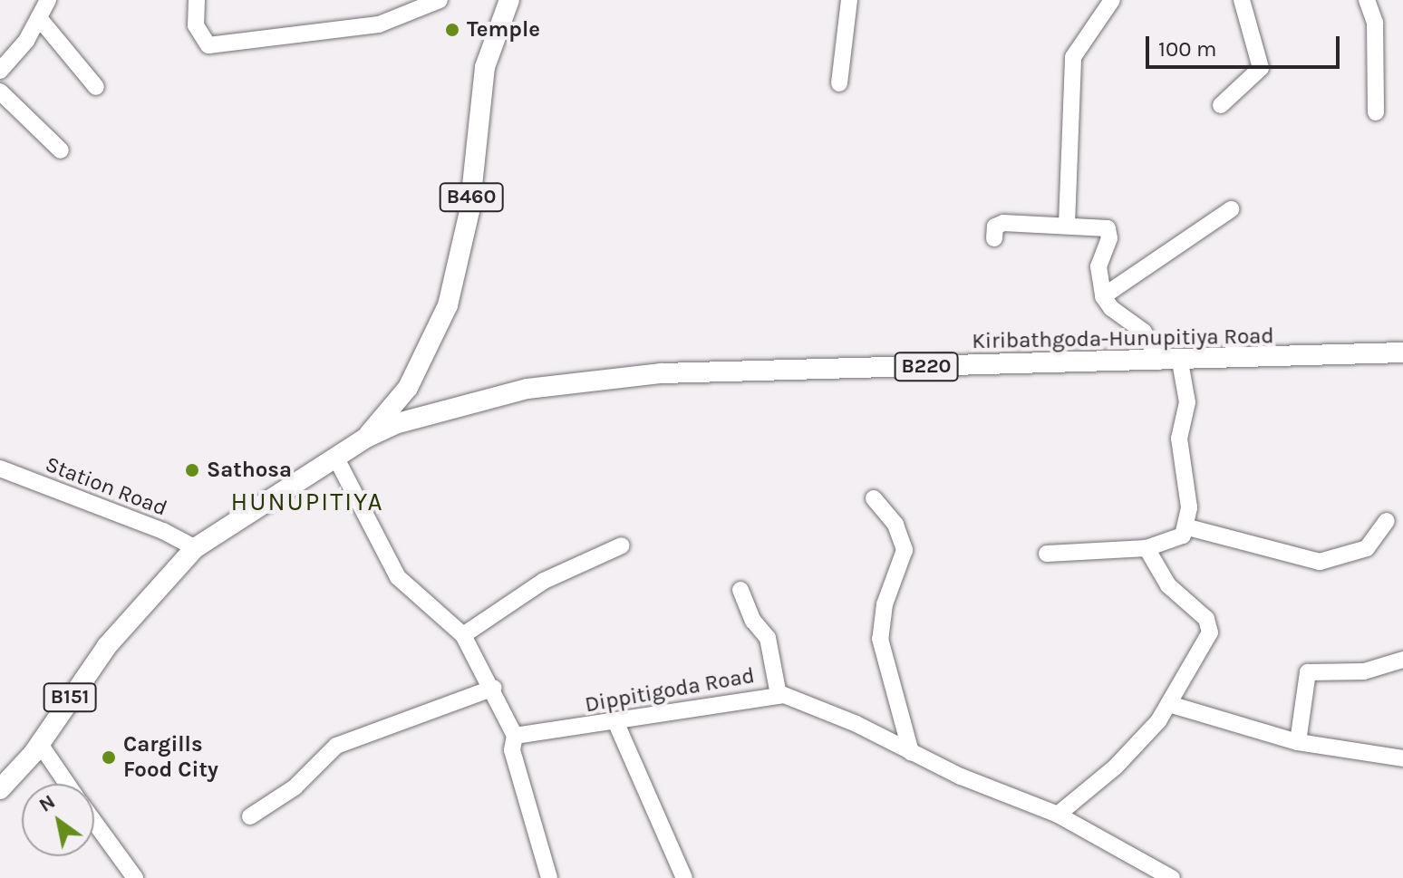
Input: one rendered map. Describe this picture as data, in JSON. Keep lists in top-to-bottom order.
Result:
{
  "streets": {
    "main road": [
      "B460",
      "Kiribathgoda-Hunupitiya Road",
      "B220",
      "B151"
    ],
    "street": ["Station Road", "Dippitigoda Road"]
  },
  "crossings": [
    ["B460", "Kiribathgoda-Hunupitiya Road"],
    ["Kiribathgoda-Hunupitiya Road", "Station Road"]
  ],
  "districts": ["HUNUPITIYA"],
  "places": ["Temple", "Sathosa", "Cargills Food City"],
  "scale_bar": "100 m",
  "north": "top left"
}
